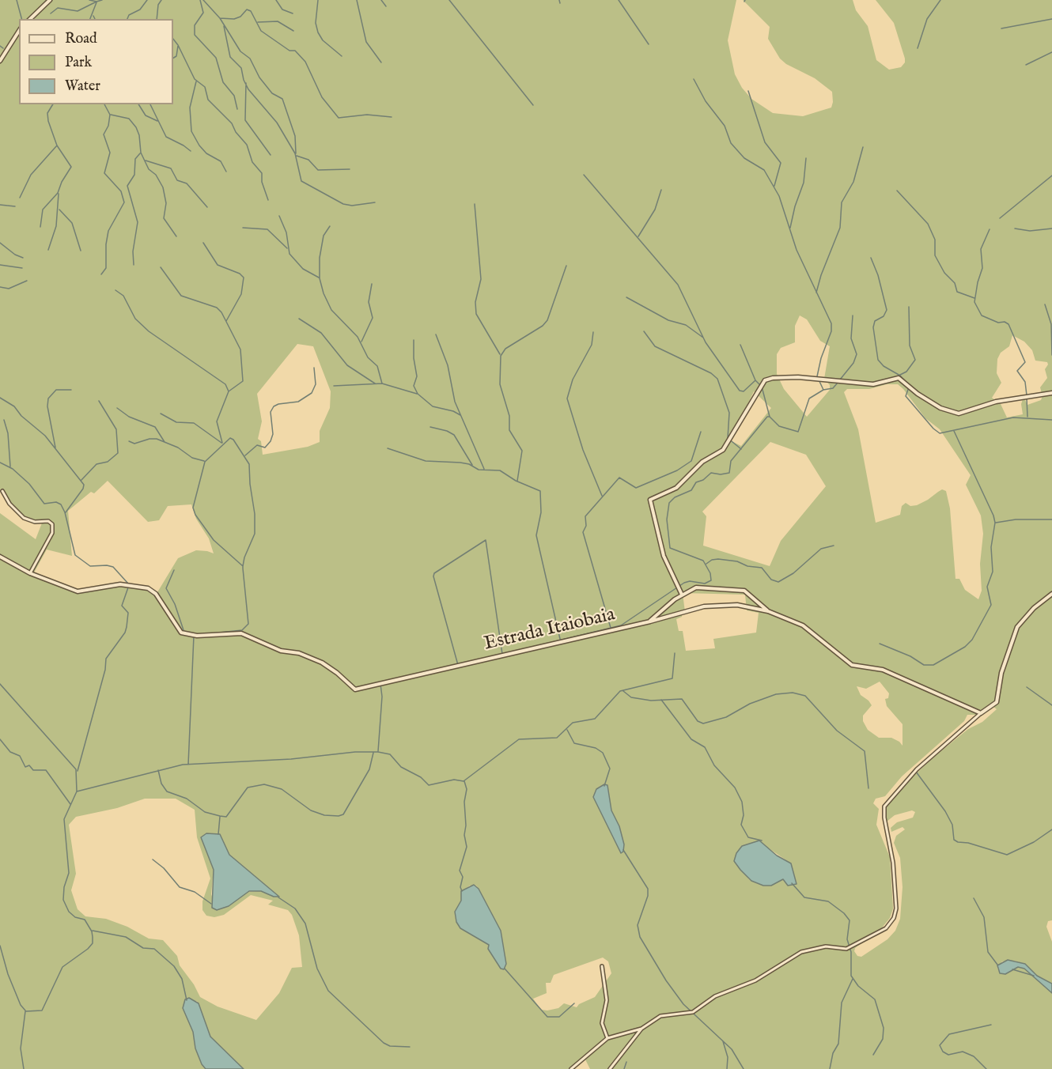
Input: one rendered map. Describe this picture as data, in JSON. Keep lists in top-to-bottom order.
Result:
{
  "streets": {
    "street": ["Estrada Itaiobaia"]
  },
  "legend": ["Road", "Park", "Water"]
}
